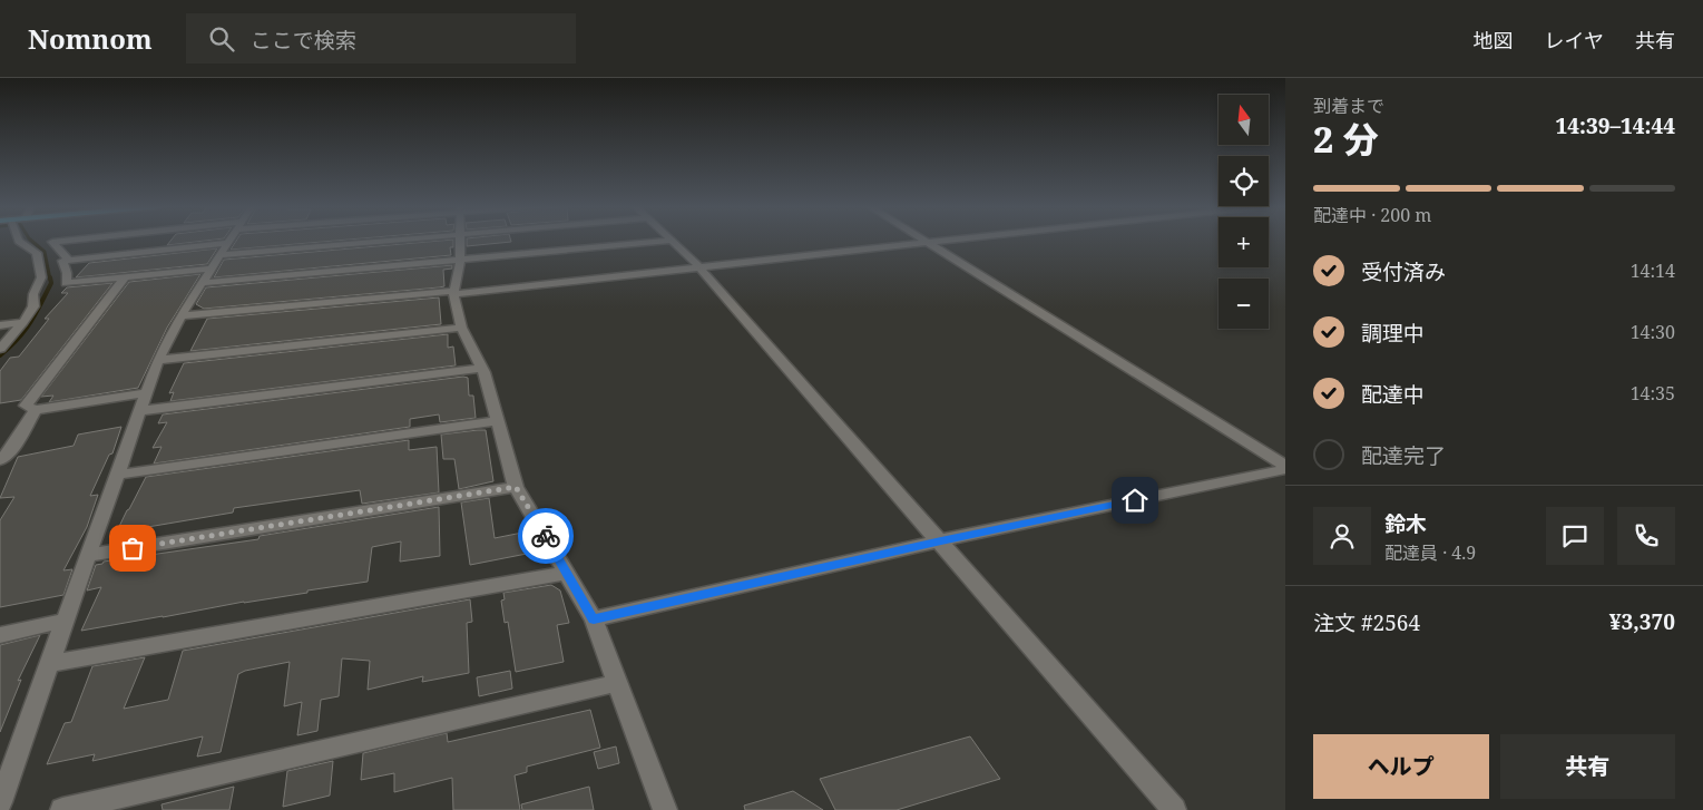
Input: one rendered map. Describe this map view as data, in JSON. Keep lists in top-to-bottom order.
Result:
{
  "north": "top",
  "page": {
    "header": "Nomnom",
    "search": "ここで検索",
    "nav": ["地図", "レイヤ", "共有"],
    "heading": ["2 分", "到着まで", "14:39–14:44"],
    "panel": [
      "鈴木",
      "配達員 · 4.9",
      "注文 #2564",
      "¥3,370"
    ],
    "map_buttons": ["+", "−"],
    "bar": "配達中 · 200 m",
    "list": [
      ["受付済み", "14:14"],
      ["調理中", "14:30"],
      ["配達中", "14:35"],
      "配達完了"
    ],
    "buttons": ["ヘルプ", "共有"]
  }
}
